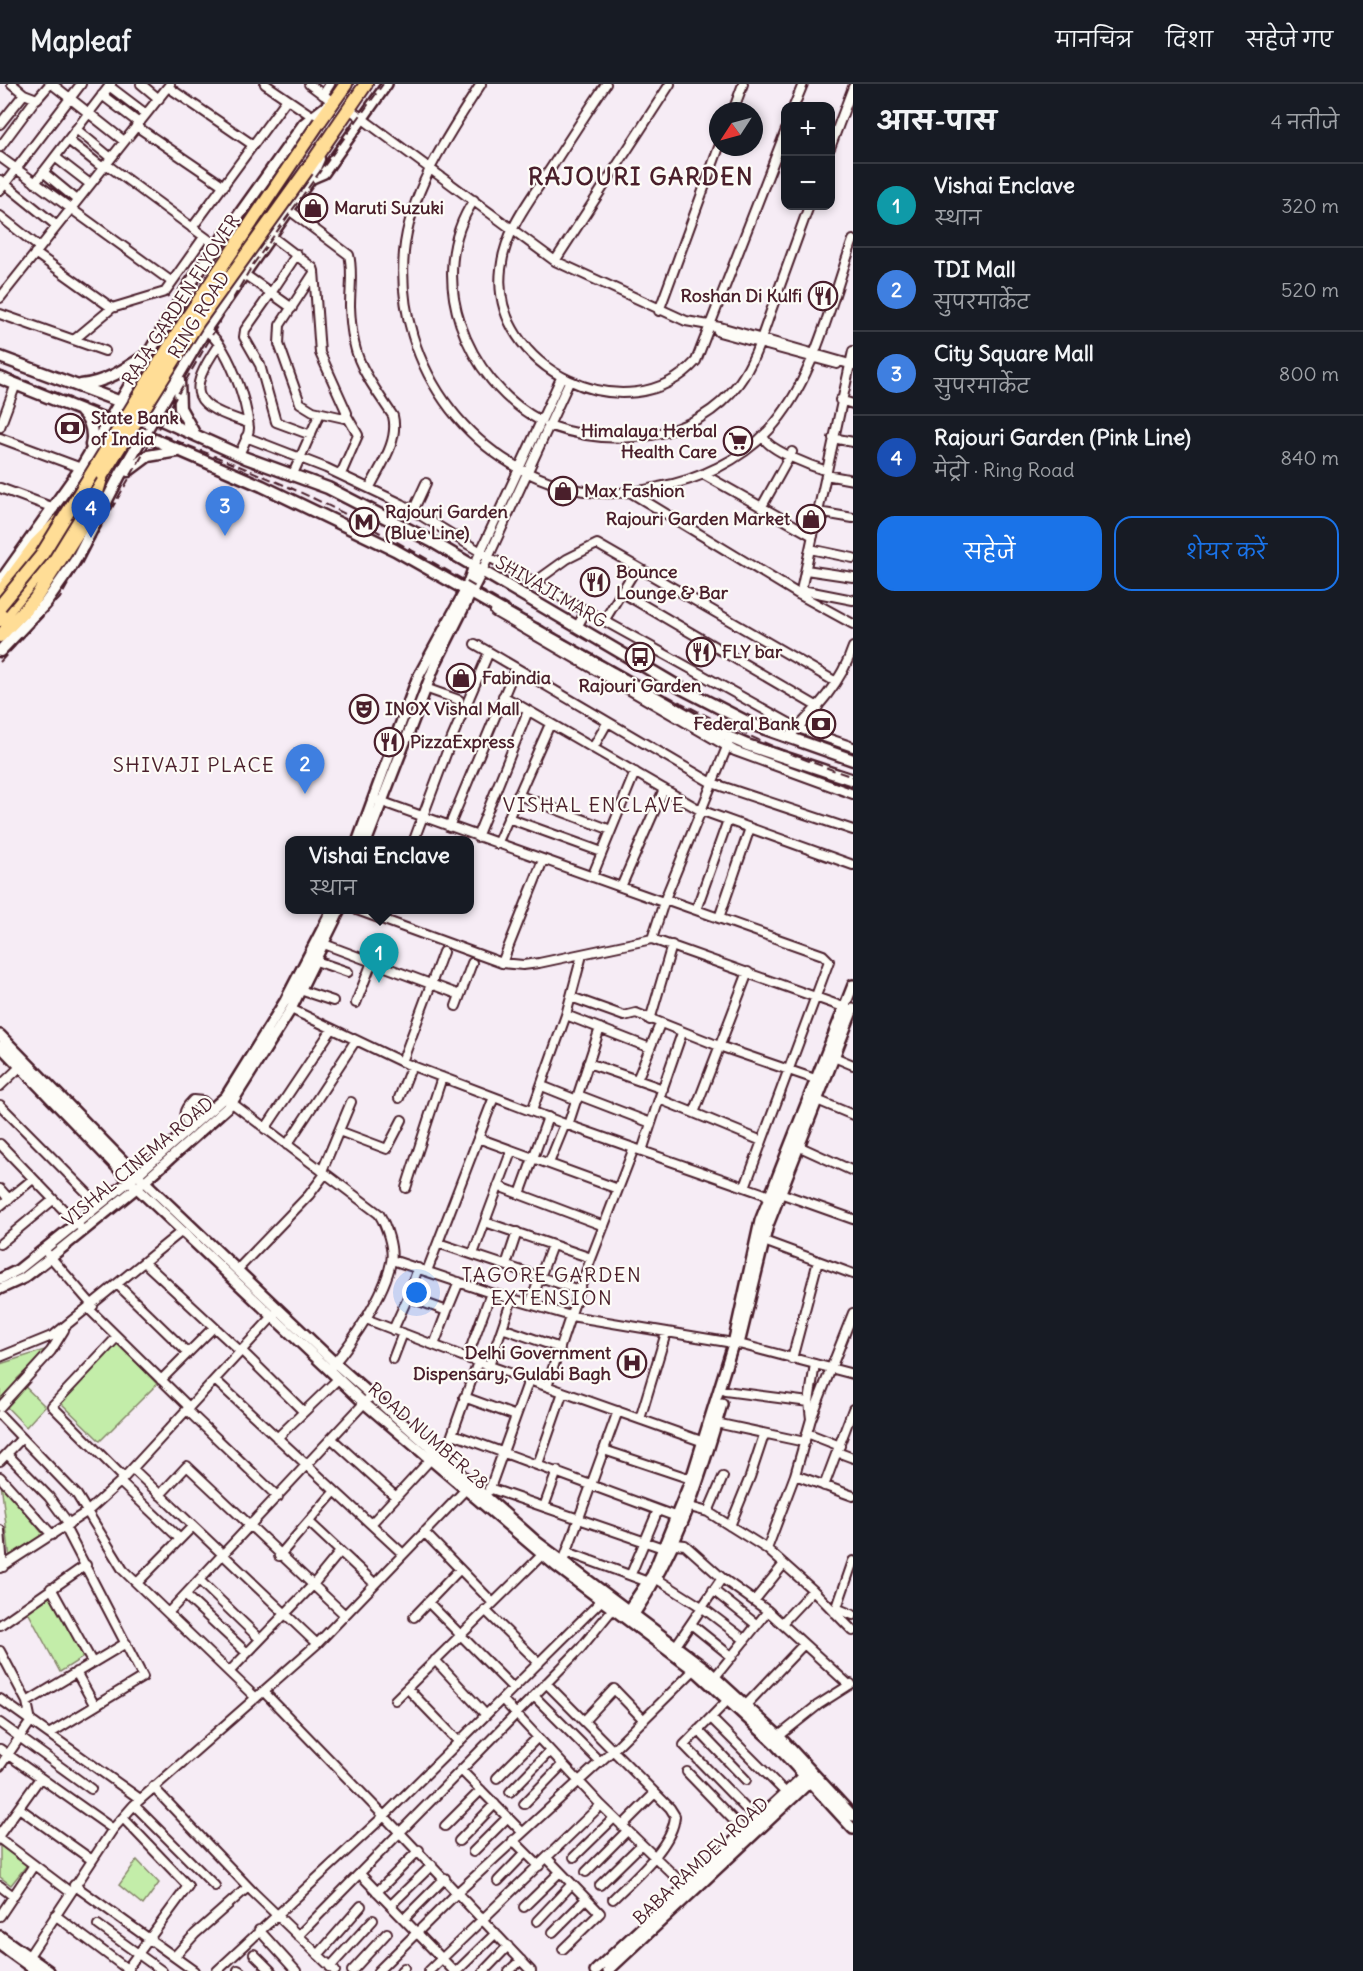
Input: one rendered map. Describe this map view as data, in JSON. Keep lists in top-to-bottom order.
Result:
{
  "streets": {
    "main road": ["RAJA GARDEN FLYOVER", "RING ROAD", "SHIVAJI MARG"],
    "street": ["VISHAL CINEMA ROAD", "ROAD NUMBER 28", "BABA RAMDEV ROAD"]
  },
  "crossings": [
    ["RAJA GARDEN FLYOVER", "RING ROAD"],
    ["RING ROAD", "SHIVAJI MARG"],
    ["VISHAL CINEMA ROAD", "ROAD NUMBER 28"],
    ["ROAD NUMBER 28", "BABA RAMDEV ROAD"]
  ],
  "districts": [
    "RAJOURI GARDEN",
    "SHIVAJI PLACE",
    "VISHAL ENCLAVE",
    "TAGORE GARDEN EXTENSION"
  ],
  "places": {
    "shop": [
      "Maruti Suzuki",
      "Max Fashion",
      "Rajouri Garden Market",
      "Fabindia"
    ],
    "restaurant": [
      "Roshan Di Kulfi",
      "Bounce Lounge & Bar",
      "FLY bar",
      "PizzaExpress"
    ],
    "bank": ["State Bank of India", "Federal Bank"],
    "supermarket": ["Himalaya Herbal Health Care"],
    "metro station": ["Rajouri Garden (Blue Line)"],
    "bus stop": ["Rajouri Garden"],
    "theatre": ["INOX Vishal Mall"],
    "hospital": ["Delhi Government Dispensary, Gulabi Bagh"]
  },
  "north": "bottom left",
  "page": {
    "header": "Mapleaf",
    "nav": ["मानचित्र", "दिशा", "सहेजे गए"],
    "heading": ["आस-पास", "4 नतीजे"],
    "map_buttons": ["+", "−"],
    "list": [
      {
        "mark": "1",
        "name": "Vishai Enclave",
        "note": "स्थान",
        "value": "320 m"
      },
      {
        "mark": "2",
        "name": "TDI Mall",
        "note": "सुपरमार्केट",
        "value": "520 m"
      },
      {
        "mark": "3",
        "name": "City Square Mall",
        "note": "सुपरमार्केट",
        "value": "800 m"
      },
      {
        "mark": "4",
        "name": "Rajouri Garden (Pink Line)",
        "note": "मेट्रो · Ring Road",
        "value": "840 m"
      }
    ],
    "pins": [
      "3",
      "4",
      "2",
      "1"
    ],
    "buttons": ["सहेजें", "शेयर करें"],
    "popup": ["Vishai Enclave", "स्थान"]
  }
}
